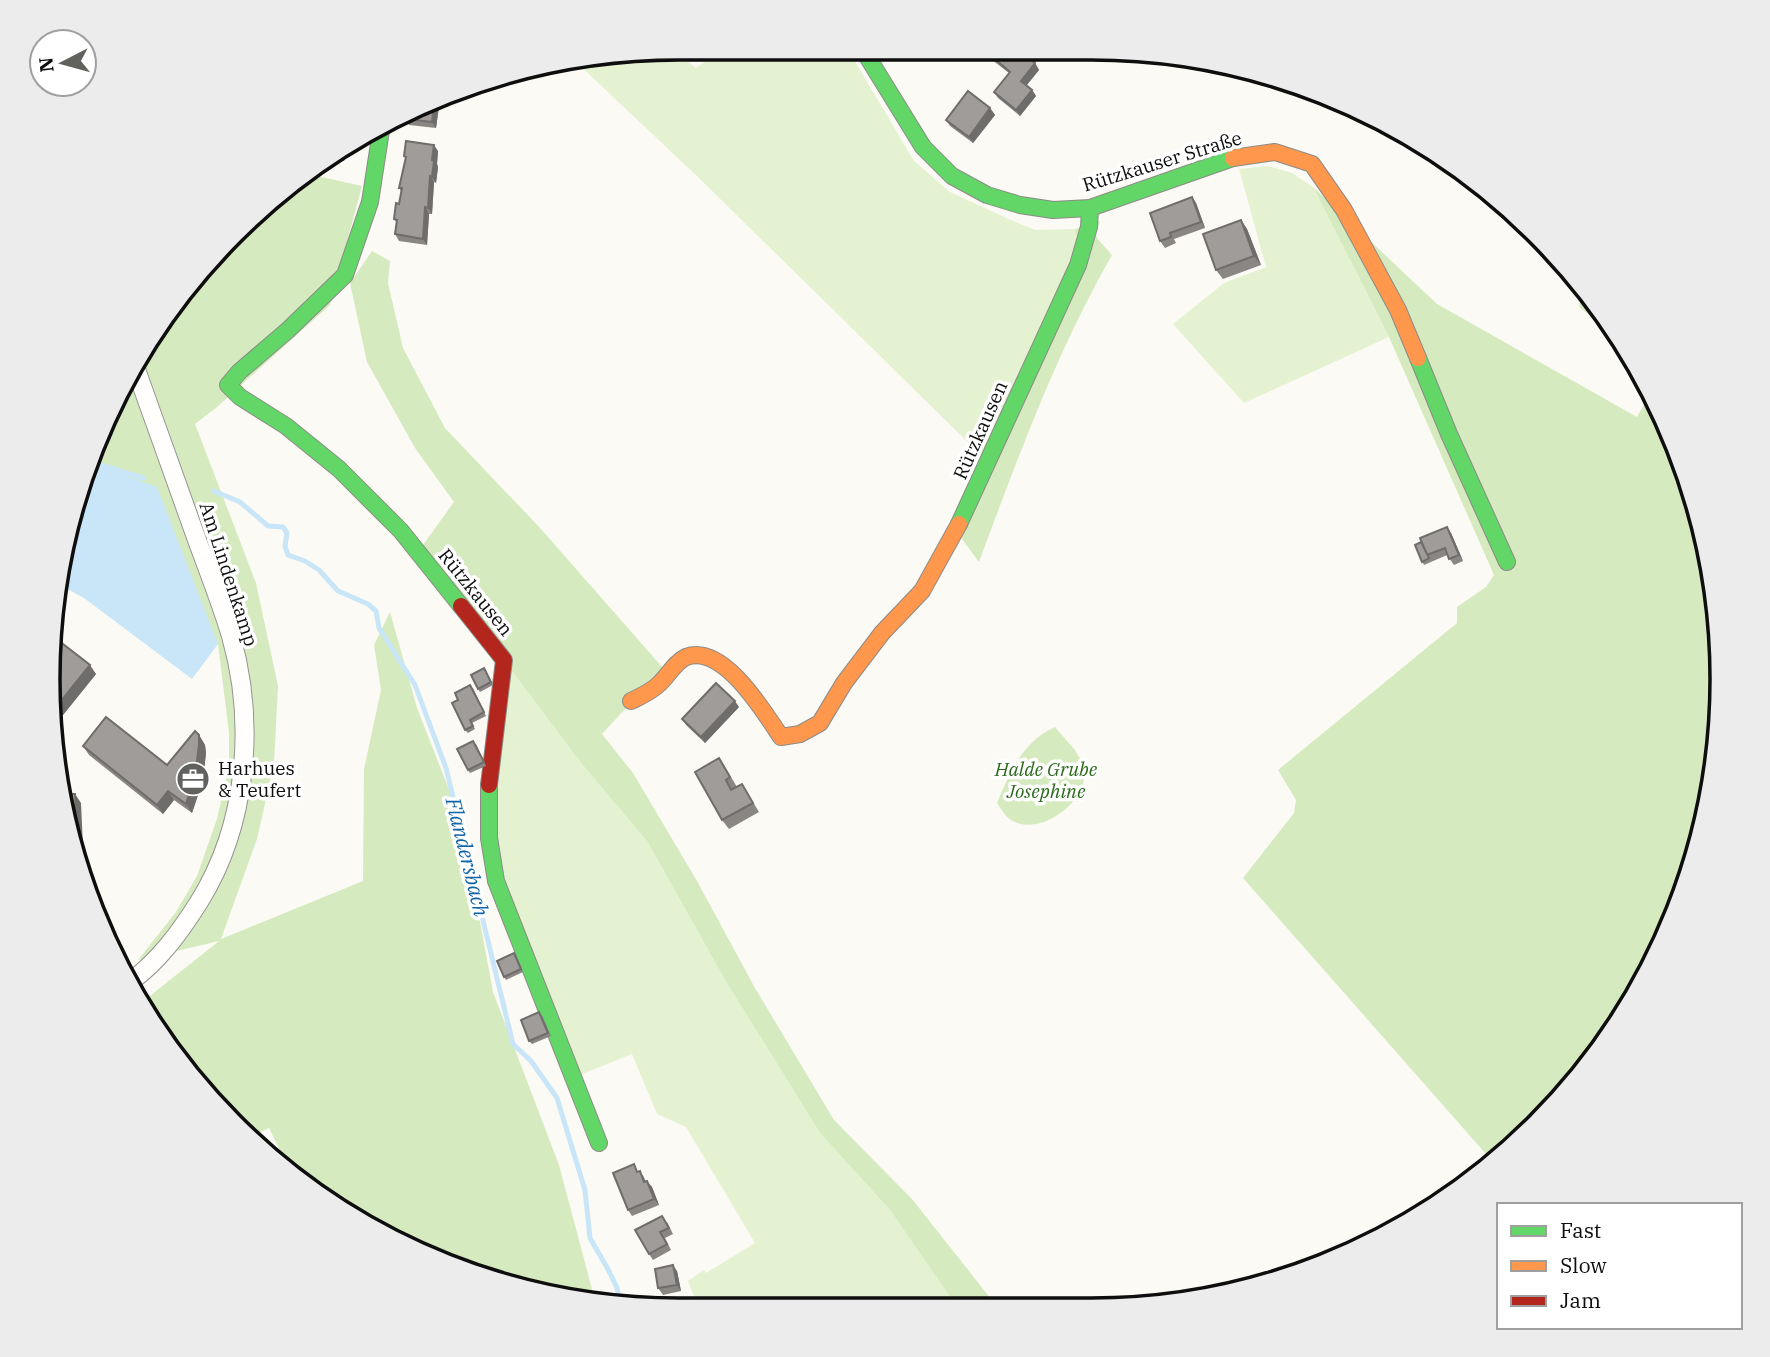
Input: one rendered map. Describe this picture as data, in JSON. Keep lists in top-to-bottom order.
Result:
{
  "streets": {
    "street": ["Rützkauser Straße", "Rützkausen", "Am Lindenkamp"]
  },
  "crossings": [
    ["Rützkauser Straße", "Rützkausen"]
  ],
  "water": ["Flandersbach"],
  "parks": ["Halde Grube Josephine"],
  "places": {
    "office": ["Harhues & Teufert"]
  },
  "legend": ["Fast", "Slow", "Jam"],
  "north": "left"
}
